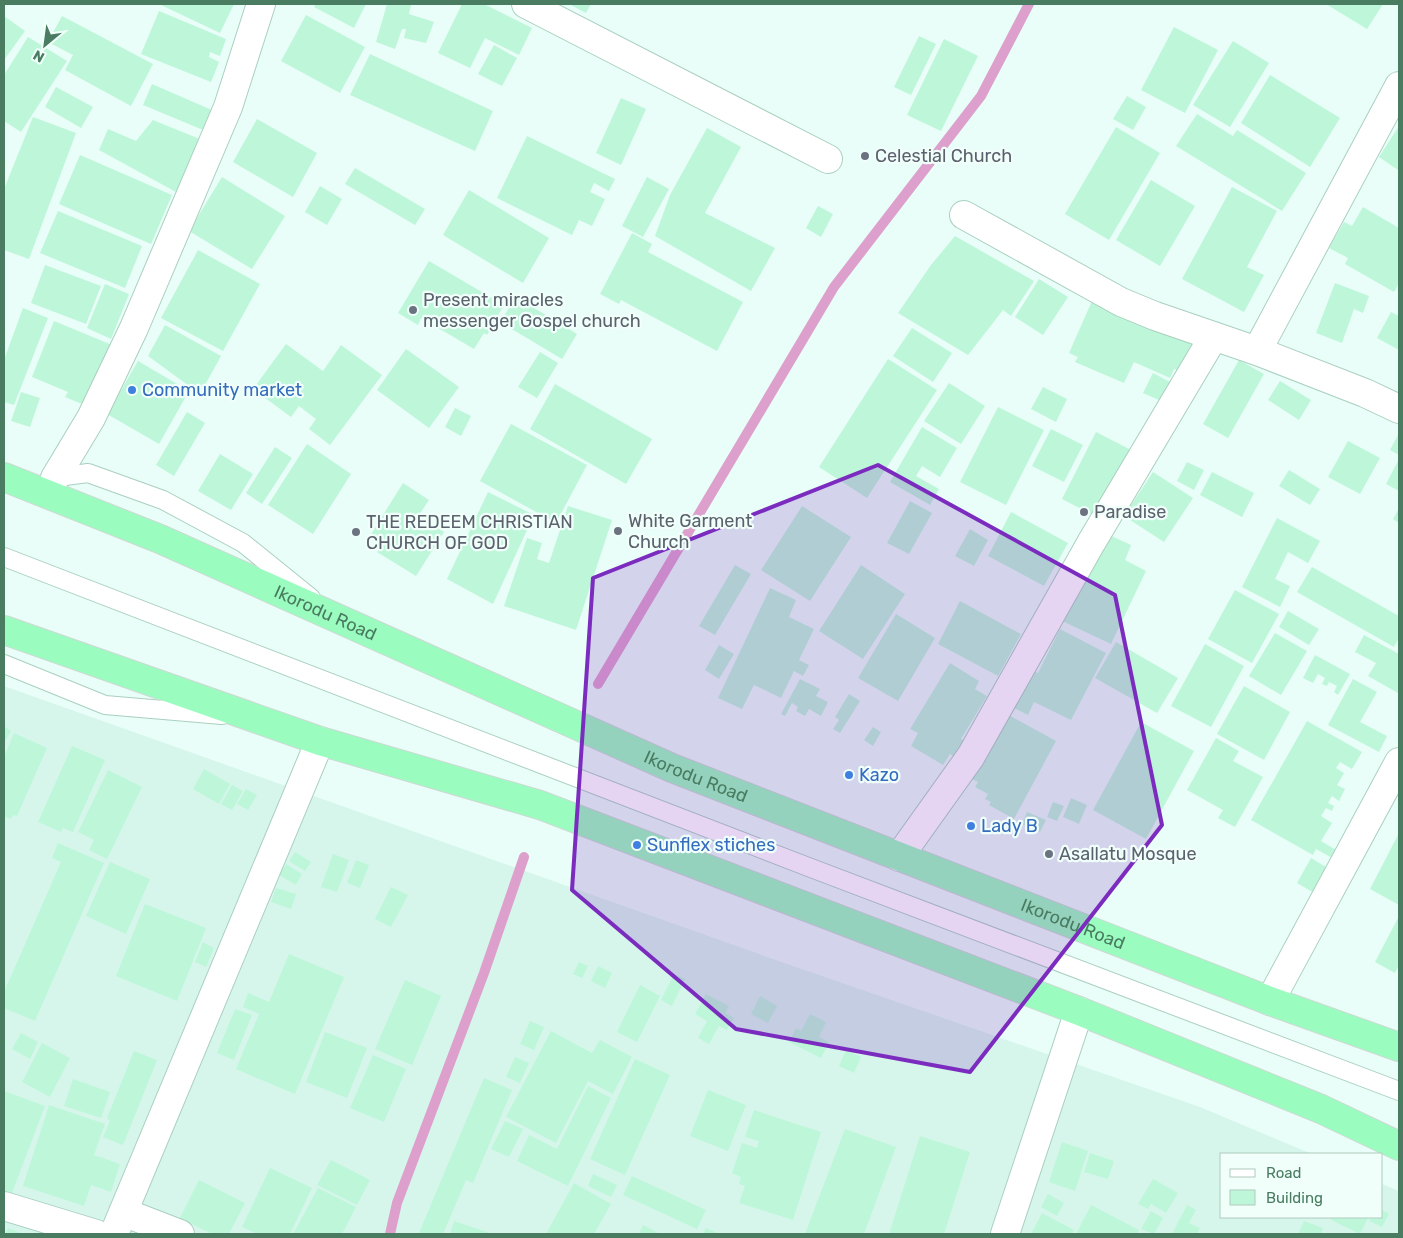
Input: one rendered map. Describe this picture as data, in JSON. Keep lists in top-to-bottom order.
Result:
{
  "streets": {
    "highway": ["Ikorodu Road"]
  },
  "places": [
    "Celestial Church",
    "Present miracles messenger Gospel church",
    "Community market",
    "Paradise",
    "White Garment Church",
    "THE REDEEM CHRISTIAN CHURCH OF GOD",
    "Kazo",
    "Lady B",
    "Sunflex stiches",
    "Asallatu Mosque"
  ],
  "legend": ["Road", "Building"],
  "north": "bottom left"
}
